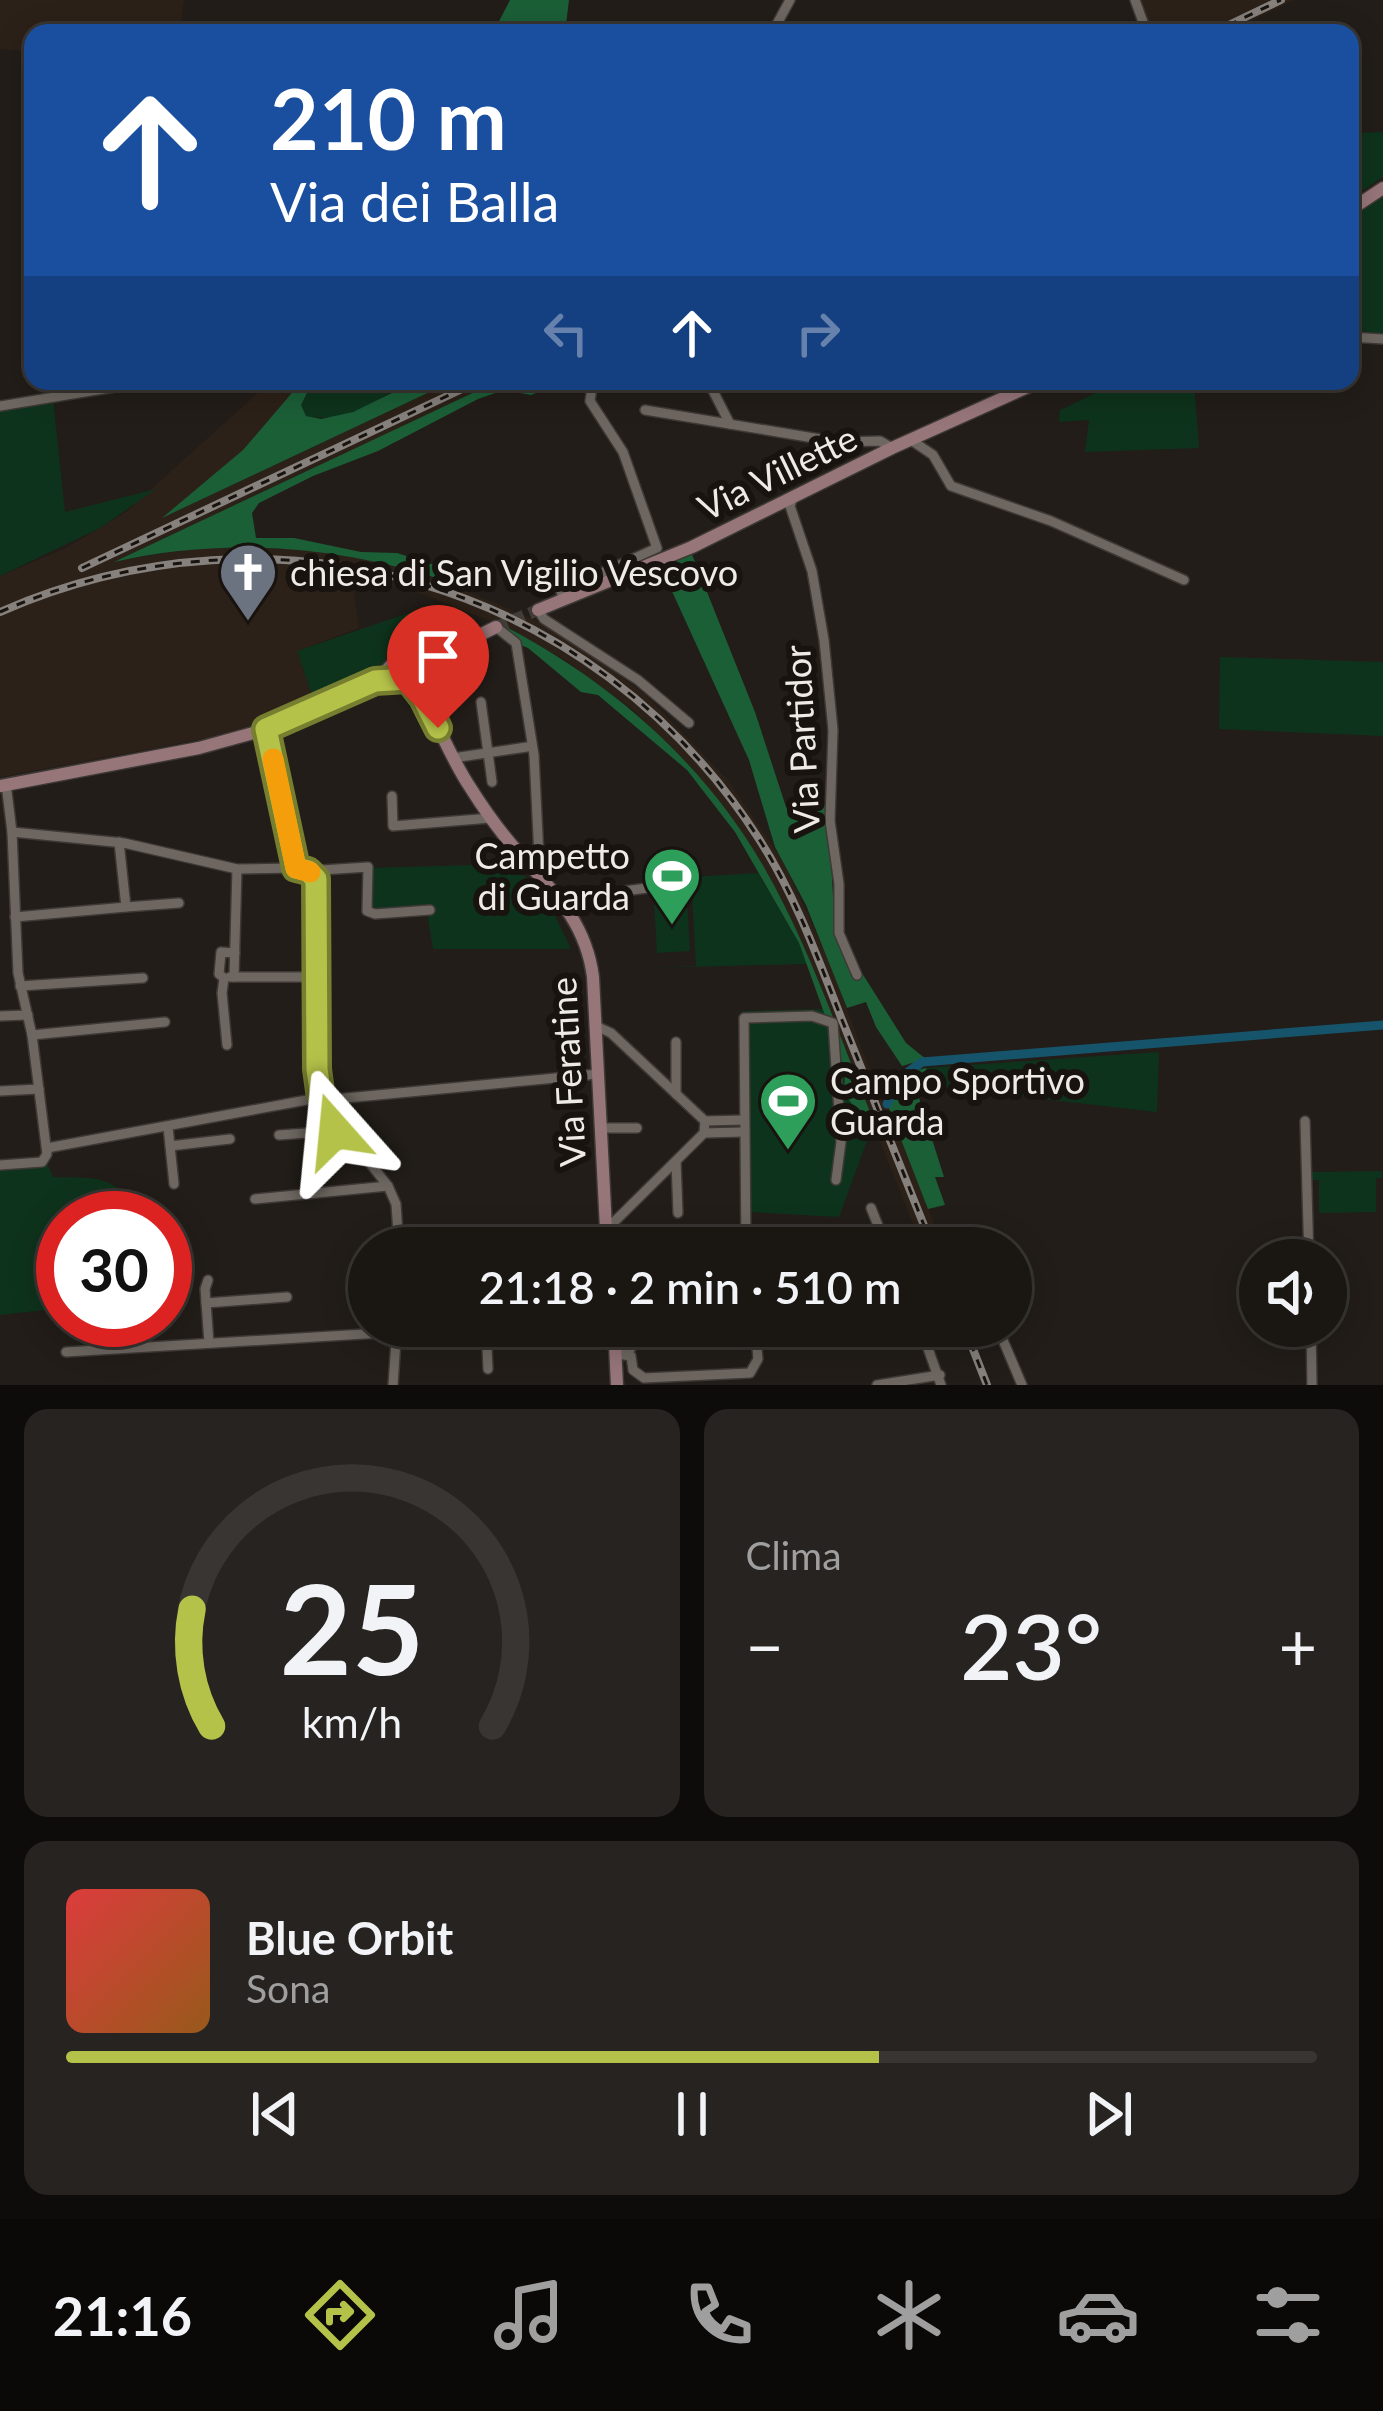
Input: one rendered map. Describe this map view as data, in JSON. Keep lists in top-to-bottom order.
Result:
{
  "streets": {
    "street": ["Via Villette", "Via Partidor", "Via Feratine"]
  },
  "crossings": [
    ["Via Villette", "Via Partidor"]
  ],
  "places": {
    "church": ["chiesa di San Vigilio Vescovo"],
    "sports": ["Campetto di Guarda", "Campo Sportivo Guarda"]
  },
  "page": {
    "turn": ["210 m", "Via dei Balla"],
    "limit": "30",
    "trip": "21:18 · 2 min · 510 m",
    "tile": "Clima",
    "heat": ["−", "23°", "+"],
    "song": ["Blue Orbit", "Sona"],
    "tabs": "21:16",
    "gauge": ["25", "km/h"]
  }
}
